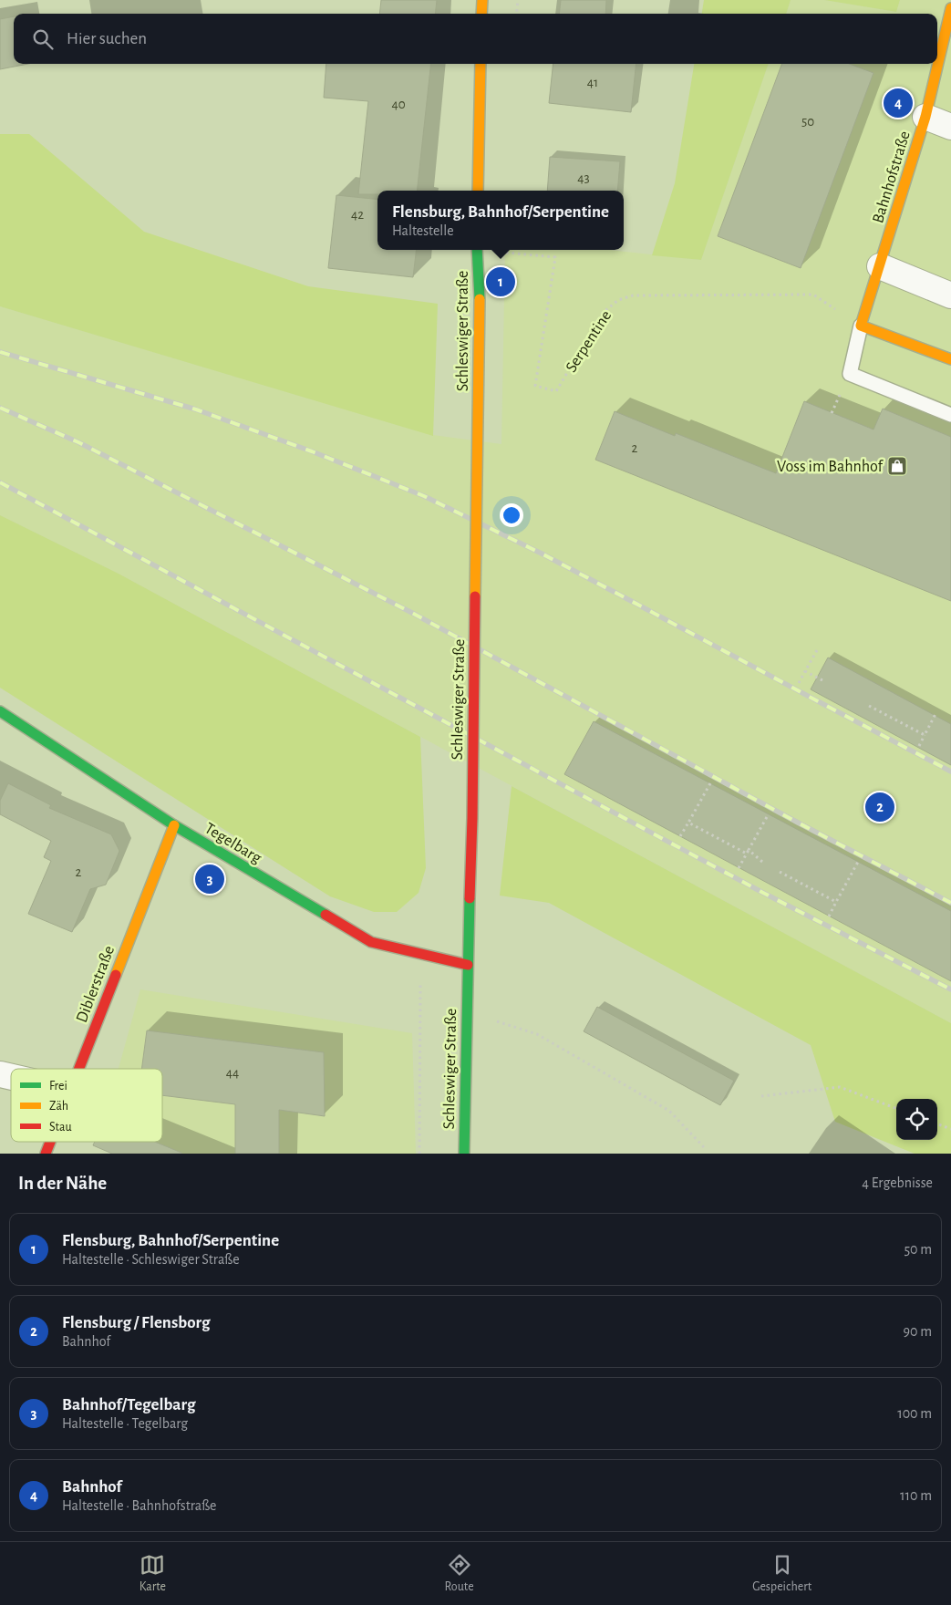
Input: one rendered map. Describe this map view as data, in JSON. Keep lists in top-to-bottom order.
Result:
{
  "streets": {
    "street": [
      "Bahnhofstraße",
      "Schleswiger Straße",
      "Tegelbarg",
      "Diblerstraße"
    ],
    "path": ["Serpentine"]
  },
  "crossings": [
    ["Bahnhofstraße", "Serpentine"],
    ["Schleswiger Straße", "Tegelbarg"],
    ["Tegelbarg", "Diblerstraße"]
  ],
  "places": {
    "shop": ["Voss im Bahnhof"]
  },
  "house_numbers": [
    "41",
    "40",
    "50",
    "43",
    "42",
    "2",
    "2",
    "44"
  ],
  "legend": ["Frei", "Zäh", "Stau"],
  "page": {
    "search": "Hier suchen",
    "pins": [
      "4",
      "1",
      "2",
      "3"
    ],
    "popup": ["Flensburg, Bahnhof/Serpentine", "Haltestelle"],
    "heading": ["In der Nähe", "4 Ergebnisse"],
    "list": [
      {
        "mark": "1",
        "name": "Flensburg, Bahnhof/Serpentine",
        "note": "Haltestelle · Schleswiger Straße",
        "value": "50 m"
      },
      {
        "mark": "2",
        "name": "Flensburg / Flensborg",
        "note": "Bahnhof",
        "value": "90 m"
      },
      {
        "mark": "3",
        "name": "Bahnhof/Tegelbarg",
        "note": "Haltestelle · Tegelbarg",
        "value": "100 m"
      },
      {
        "mark": "4",
        "name": "Bahnhof",
        "note": "Haltestelle · Bahnhofstraße",
        "value": "110 m"
      }
    ],
    "nav": ["Karte", "Route", "Gespeichert"]
  }
}
